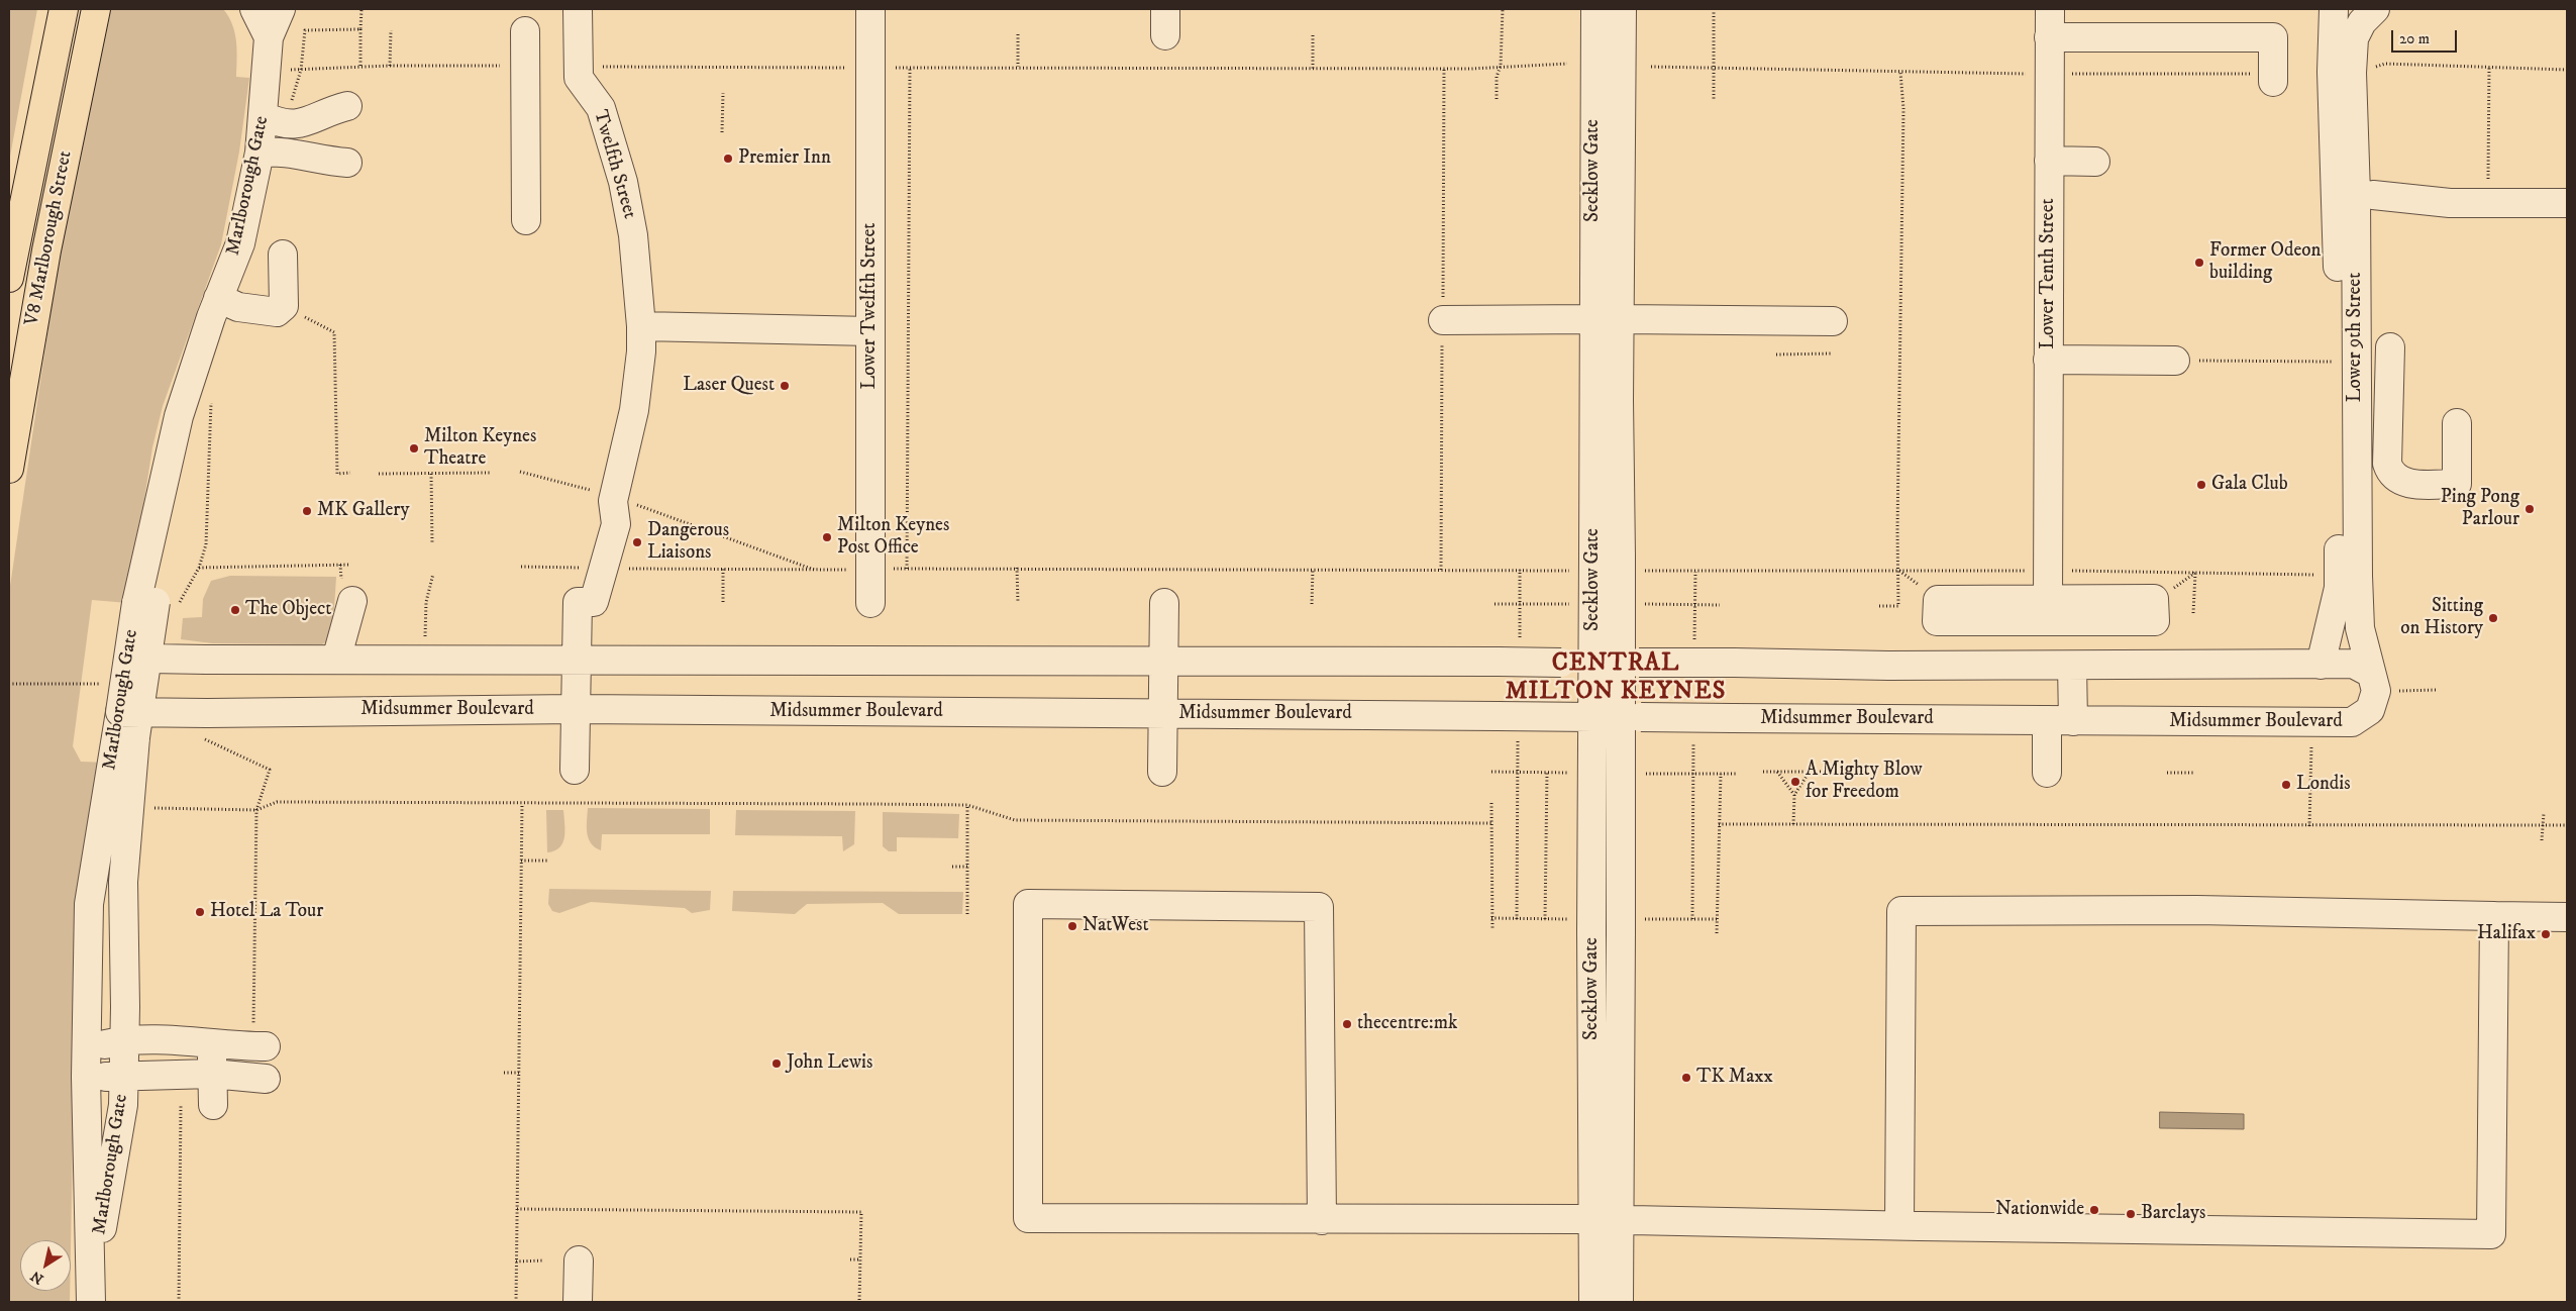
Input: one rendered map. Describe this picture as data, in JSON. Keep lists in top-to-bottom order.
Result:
{
  "streets": {
    "main road": ["V8 Marlborough Street"],
    "street": [
      "Twelfth Street",
      "Secklow Gate",
      "Marlborough Gate",
      "Lower Tenth Street",
      "Lower Twelfth Street",
      "Lower 9th Street",
      "Midsummer Boulevard"
    ]
  },
  "crossings": [
    ["Secklow Gate", "Midsummer Boulevard"],
    ["Marlborough Gate", "Midsummer Boulevard"],
    ["Lower 9th Street", "Midsummer Boulevard"]
  ],
  "districts": ["CENTRAL MILTON KEYNES"],
  "places": [
    "Premier Inn",
    "Former Odeon building",
    "Laser Quest",
    "Milton Keynes Theatre",
    "Gala Club",
    "Ping Pong Parlour",
    "MK Gallery",
    "Milton Keynes Post Office",
    "Dangerous Liaisons",
    "The Object",
    "Sitting on History",
    "A Mighty Blow for Freedom",
    "Londis",
    "Hotel La Tour",
    "NatWest",
    "Halifax",
    "thecentre:mk",
    "John Lewis",
    "TK Maxx",
    "Nationwide",
    "Barclays"
  ],
  "scale_bar": "20 m",
  "north": "bottom left"
}
